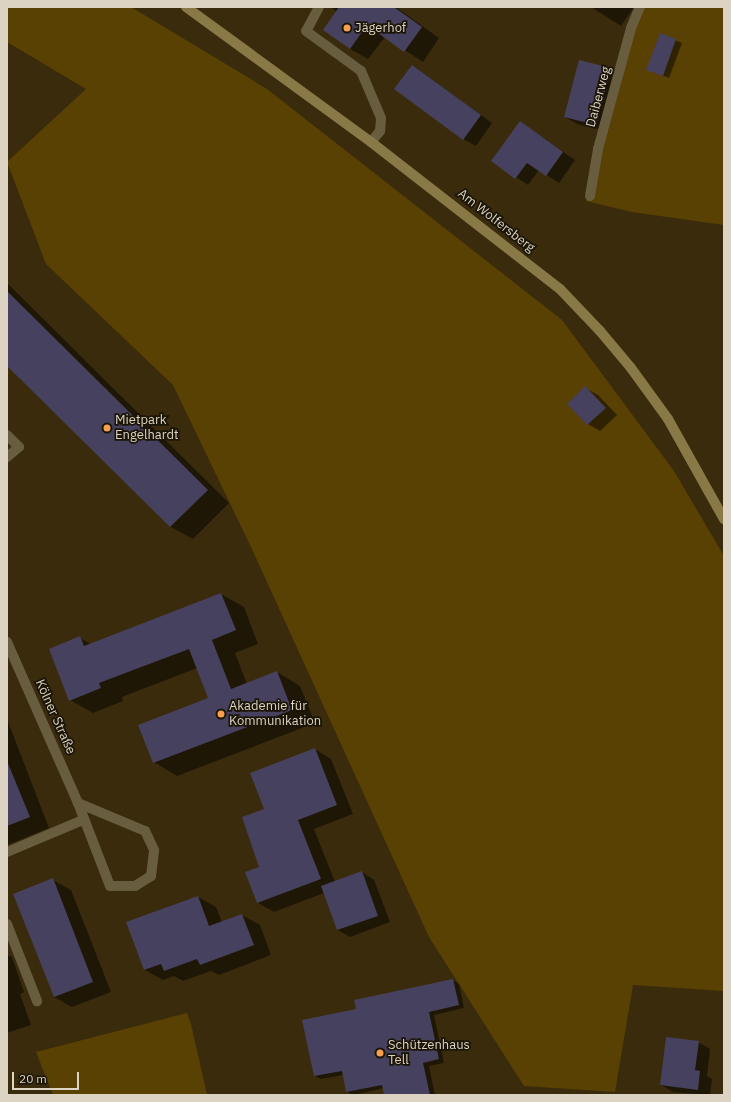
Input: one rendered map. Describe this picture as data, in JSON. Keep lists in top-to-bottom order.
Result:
{
  "streets": {
    "main road": ["Am Wolfersberg"],
    "street": ["Daiberweg", "Kölner Straße"]
  },
  "places": [
    "Jägerhof",
    "Mietpark Engelhardt",
    "Akademie für Kommunikation",
    "Schützenhaus Tell"
  ],
  "scale_bar": "20 m"
}
